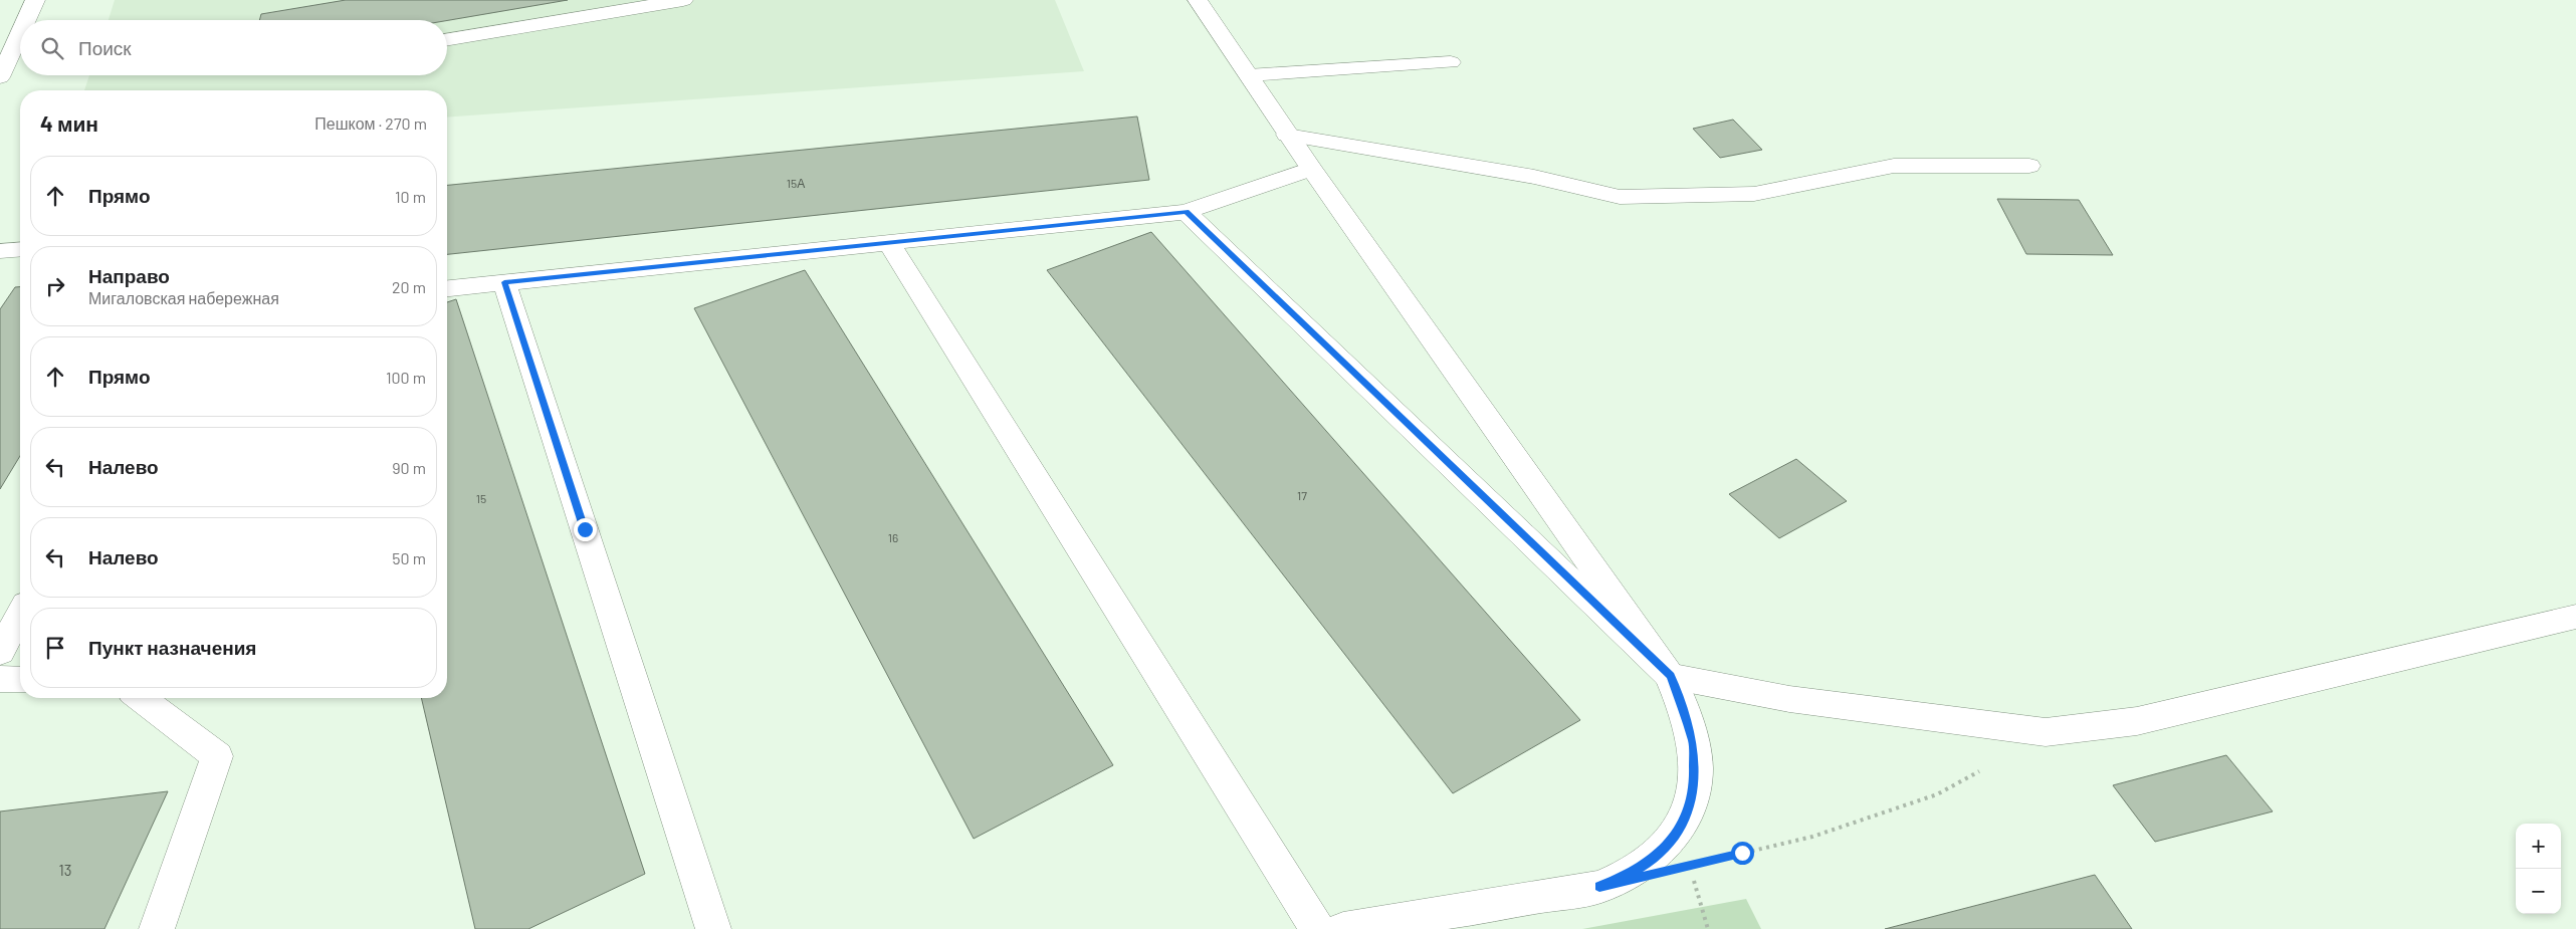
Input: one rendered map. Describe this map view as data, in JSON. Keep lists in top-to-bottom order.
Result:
{
  "house_numbers": [
    "15А",
    "17",
    "15",
    "16",
    "13"
  ],
  "page": {
    "search": "Поиск",
    "heading": ["4 мин", "Пешком · 270 m"],
    "list": [
      ["Прямо", "10 m"],
      ["Направо", "Мигаловская набережная", "20 m"],
      ["Прямо", "100 m"],
      ["Налево", "90 m"],
      ["Налево", "50 m"],
      "Пункт назначения"
    ],
    "map_buttons": ["+", "−"]
  }
}
